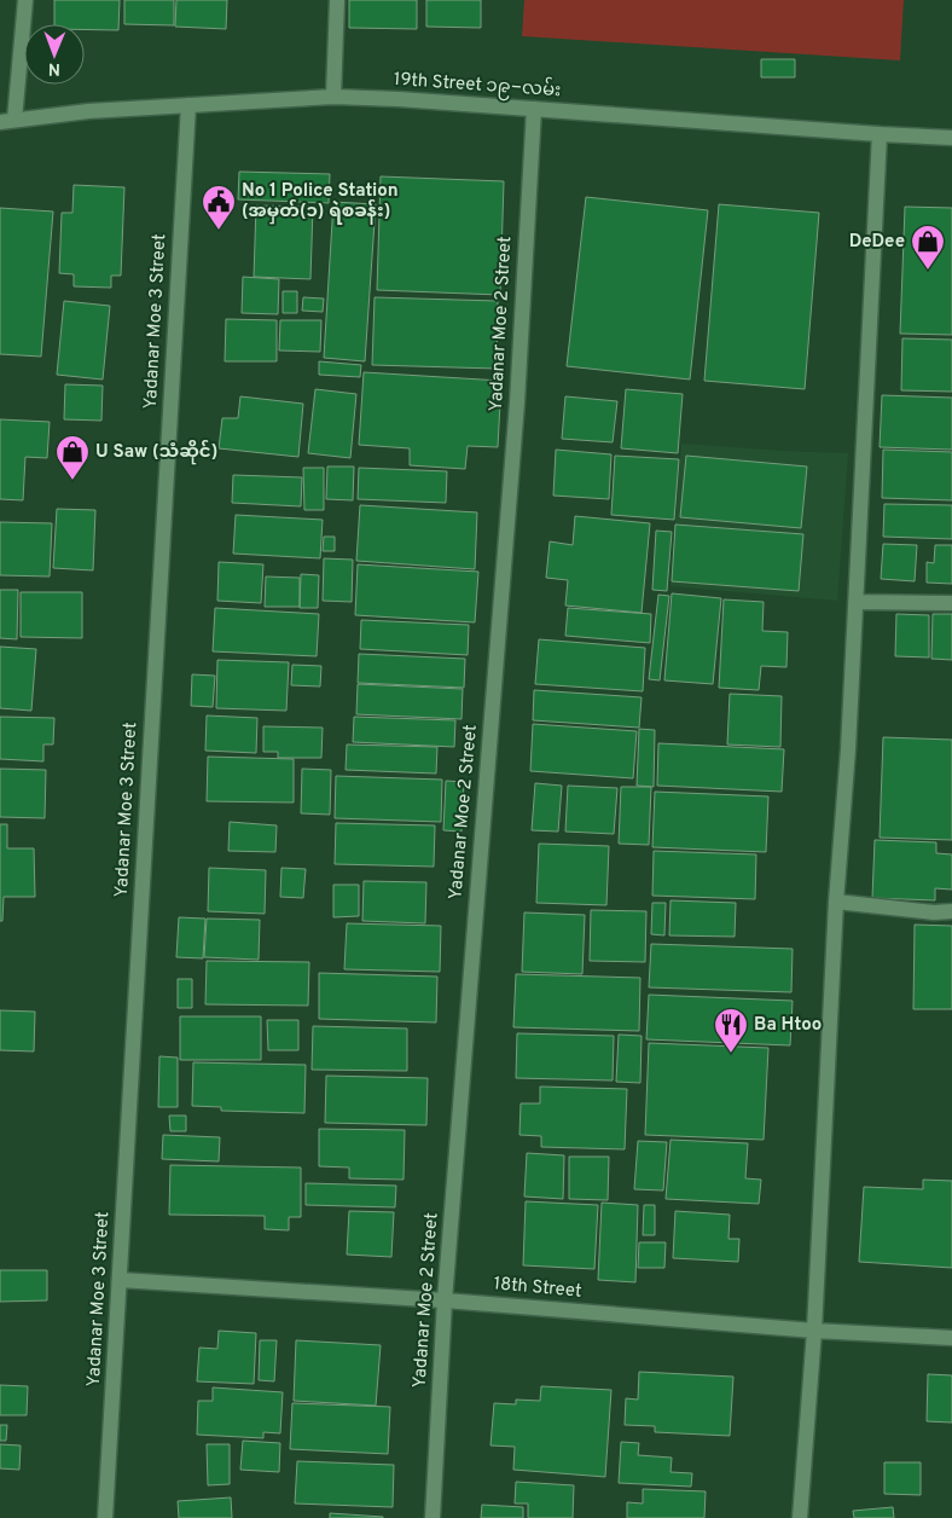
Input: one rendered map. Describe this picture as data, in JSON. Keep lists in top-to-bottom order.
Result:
{
  "streets": {
    "street": [
      "19th Street ၁၉−လမ်း",
      "Yadanar Moe 3 Street",
      "Yadanar Moe 2 Street",
      "18th Street"
    ]
  },
  "crossings": [
    ["19th Street ၁၉−လမ်း", "Yadanar Moe 3 Street"],
    ["19th Street ၁၉−လမ်း", "Yadanar Moe 2 Street"],
    ["Yadanar Moe 3 Street", "18th Street"],
    ["Yadanar Moe 2 Street", "18th Street"]
  ],
  "places": {
    "public building": ["No 1 Police Station (အမှတ်(၁) ရဲစခန်း)"],
    "shop": ["DeDee", "U Saw (သံဆိုင်)"],
    "restaurant": ["Ba Htoo"]
  },
  "north": "bottom"
}
